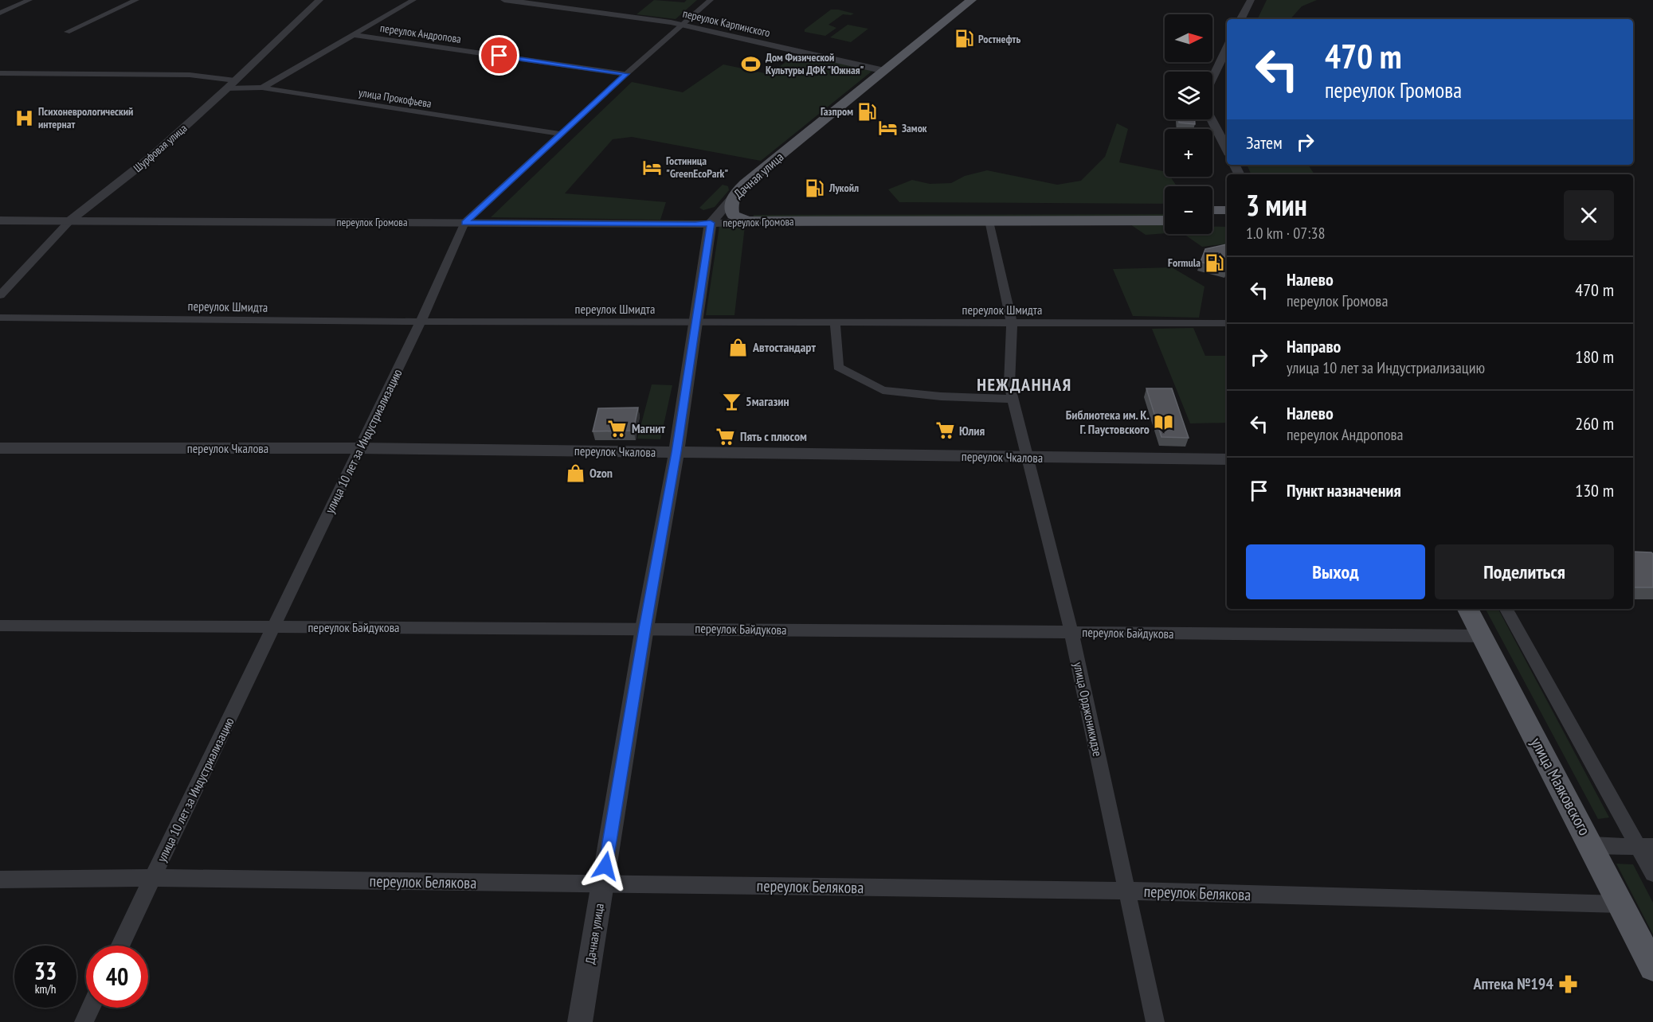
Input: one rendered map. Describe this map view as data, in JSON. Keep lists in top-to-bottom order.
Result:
{
  "streets": {
    "main road": ["Дачная улица", "переулок Громова", "улица Маяковского"],
    "street": [
      "переулок Карпинского",
      "переулок Андропова",
      "улица Прокофьева",
      "Шурфовая улица",
      "переулок Шмидта",
      "улица 10 лет за Индустриализацию",
      "переулок Чкалова",
      "переулок Байдукова",
      "улица Орджоникидзе",
      "переулок Белякова"
    ]
  },
  "crossings": [
    ["переулок Карпинского", "Дачная улица"],
    ["переулок Карпинского", "улица 10 лет за Индустриализацию"],
    ["переулок Андропова", "улица 10 лет за Индустриализацию"],
    ["улица Прокофьева", "Шурфовая улица"],
    ["улица Прокофьева", "улица 10 лет за Индустриализацию"],
    ["Шурфовая улица", "переулок Громова"],
    ["Дачная улица", "переулок Громова"],
    ["Дачная улица", "переулок Шмидта"],
    ["Дачная улица", "переулок Чкалова"],
    ["Дачная улица", "переулок Байдукова"],
    ["Дачная улица", "переулок Белякова"],
    ["переулок Громова", "улица 10 лет за Индустриализацию"],
    ["переулок Громова", "улица Орджоникидзе"],
    ["переулок Шмидта", "улица 10 лет за Индустриализацию"],
    ["переулок Шмидта", "улица Орджоникидзе"],
    ["улица 10 лет за Индустриализацию", "переулок Чкалова"],
    ["улица 10 лет за Индустриализацию", "переулок Байдукова"],
    ["улица 10 лет за Индустриализацию", "переулок Белякова"],
    ["переулок Чкалова", "улица Орджоникидзе"],
    ["переулок Байдукова", "улица Орджоникидзе"],
    ["переулок Байдукова", "улица Маяковского"],
    ["улица Орджоникидзе", "переулок Белякова"],
    ["улица Маяковского", "переулок Белякова"]
  ],
  "districts": ["НЕЖДАННАЯ"],
  "places": {
    "fuel station": [
      "Ростнефть",
      "Газпром",
      "Лукойл",
      "Formula"
    ],
    "sports": ["Дом Физической Культуры ДФК \"Южная\""],
    "hospital": ["Психоневрологический интернат"],
    "hotel": ["Замок", "Гостиница \"GreenEcoPark\""],
    "shop": ["Автостандарт", "Ozon"],
    "bar": ["5магазин"],
    "library": ["Библиотека им. К. Г. Паустовского"],
    "supermarket": ["Магнит", "Юлия", "Пять с плюсом"],
    "pharmacy": ["Аптека №194"]
  },
  "north": "right",
  "page": {
    "map_buttons": ["+", "−"],
    "turn": ["470 m", "переулок Громова"],
    "then": "Затем",
    "heading": ["3 мин", "1.0 km · 07:38"],
    "list": [
      {
        "name": "Налево",
        "note": "переулок Громова",
        "value": "470 m"
      },
      {
        "name": "Направо",
        "note": "улица 10 лет за Индустриализацию",
        "value": "180 m"
      },
      {
        "name": "Налево",
        "note": "переулок Андропова",
        "value": "260 m"
      },
      {
        "name": "Пункт назначения",
        "value": "130 m"
      }
    ],
    "buttons": ["Выход", "Поделиться"],
    "speed": "33 km/h",
    "limit": "40"
  }
}
